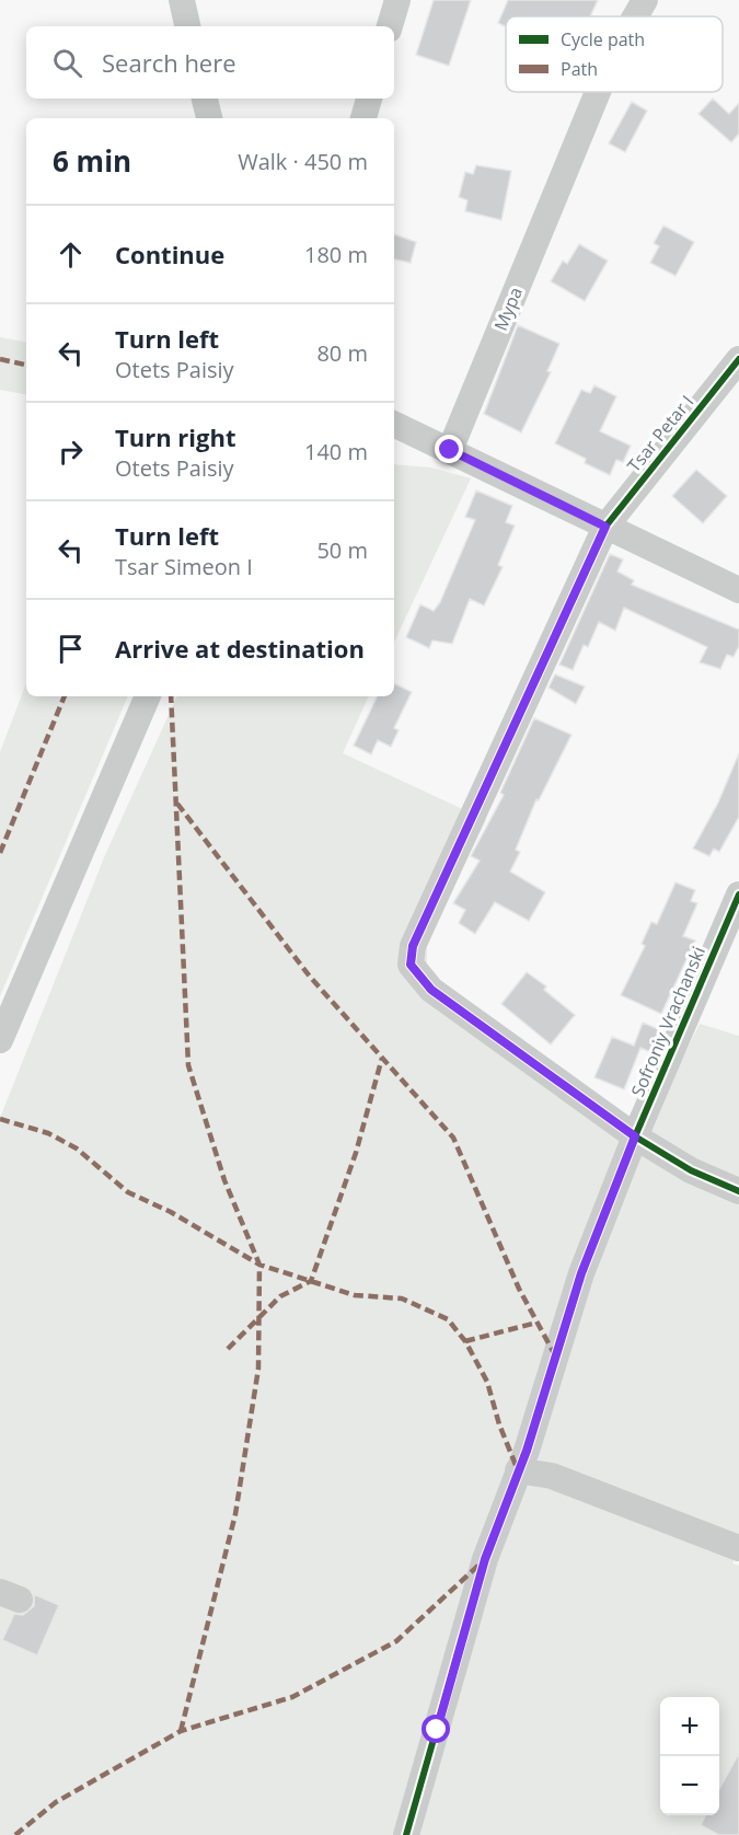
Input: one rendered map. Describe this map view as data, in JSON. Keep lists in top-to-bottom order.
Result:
{
  "streets": {
    "street": ["Мура", "Tsar Petar I", "Sofroniy Vrachanski"]
  },
  "crossings": [
    ["Tsar Petar I", "Sofroniy Vrachanski"]
  ],
  "legend": ["Cycle path", "Path"],
  "page": {
    "search": "Search here",
    "heading": ["6 min", "Walk · 450 m"],
    "list": [
      ["Continue", "180 m"],
      ["Turn left", "Otets Paisiy", "80 m"],
      ["Turn right", "Otets Paisiy", "140 m"],
      ["Turn left", "Tsar Simeon I", "50 m"],
      "Arrive at destination"
    ],
    "map_buttons": ["+", "−"]
  }
}
